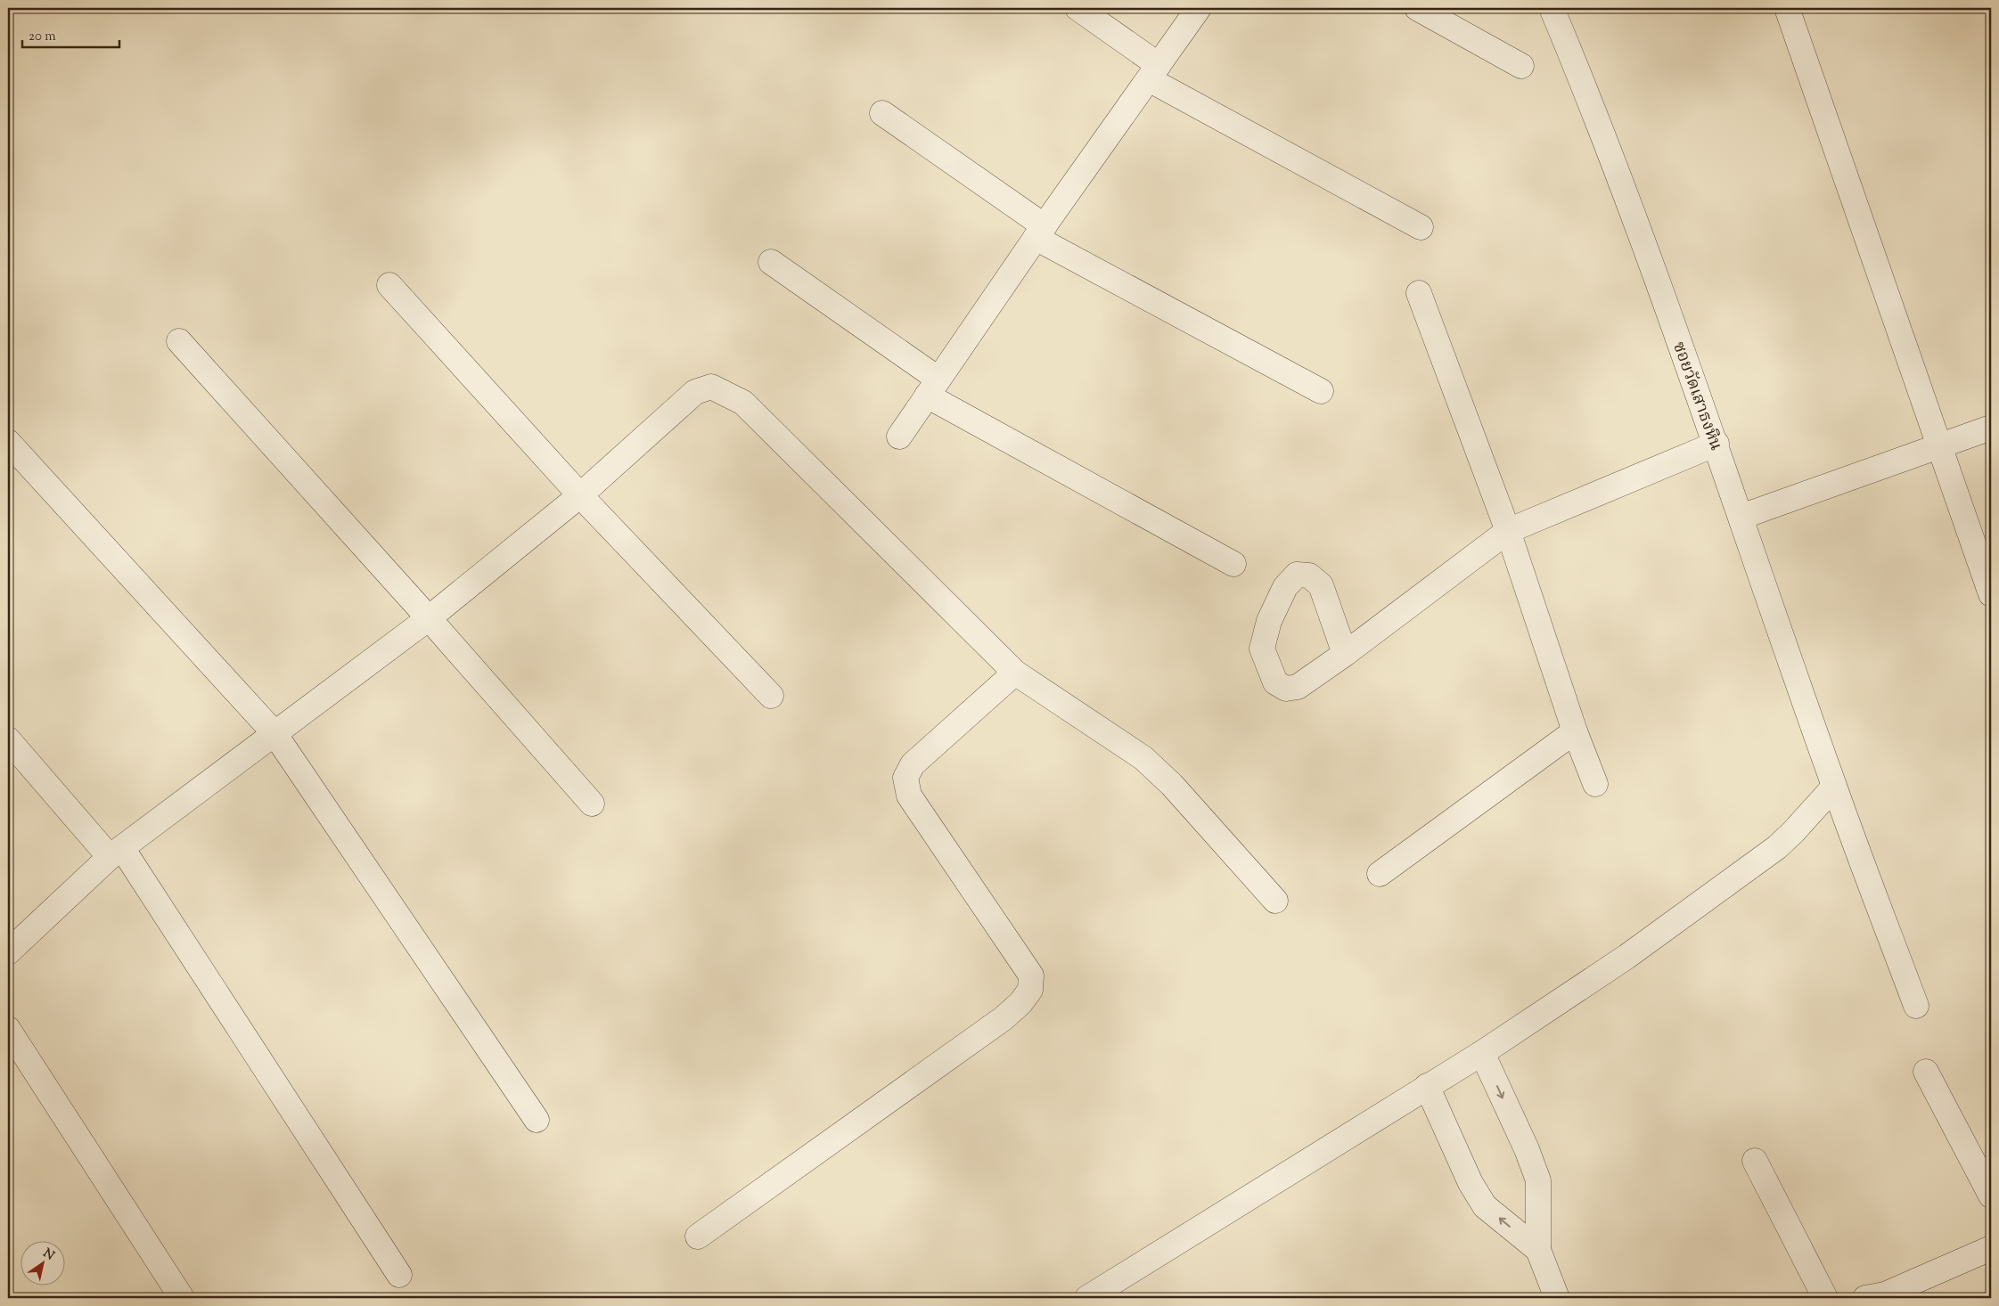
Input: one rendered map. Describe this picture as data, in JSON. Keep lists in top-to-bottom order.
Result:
{
  "streets": {
    "street": ["ซอยวัดเสาธงหิน"]
  },
  "scale_bar": "20 m",
  "north": "top right"
}
